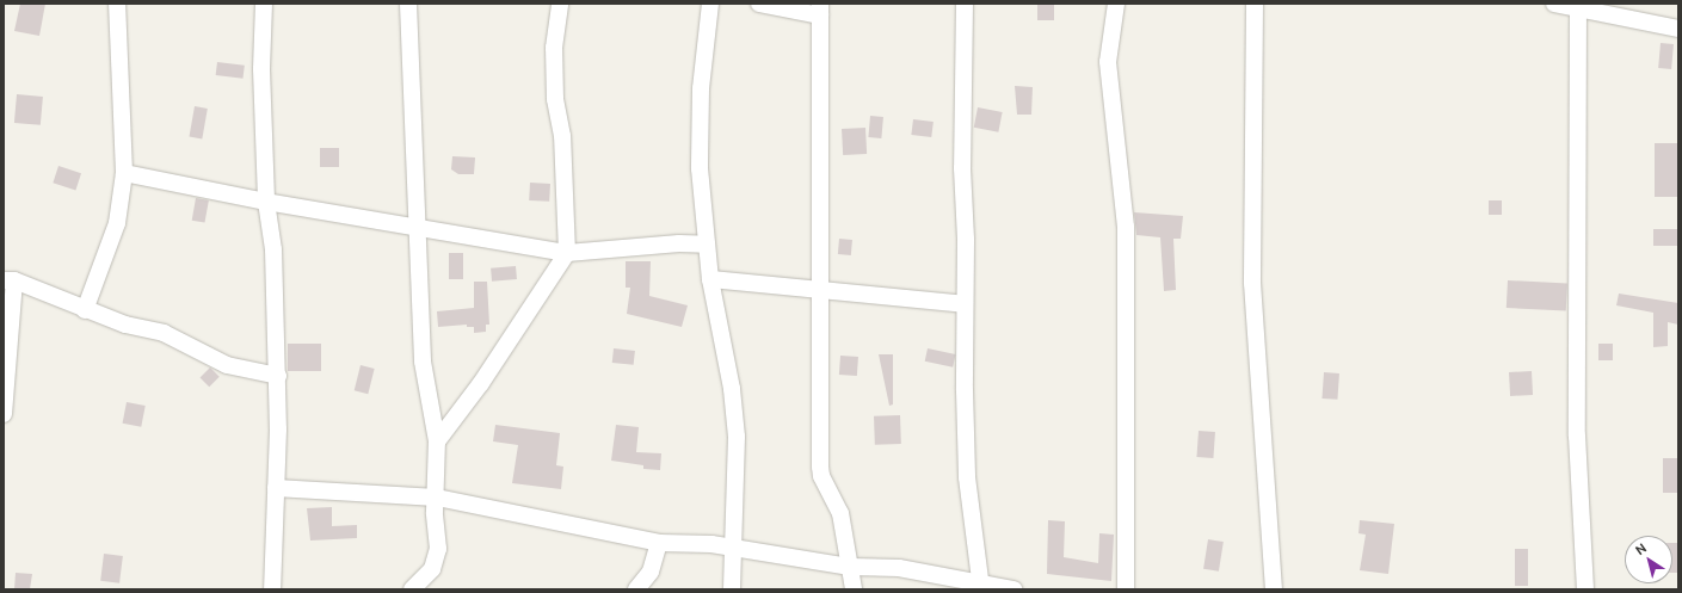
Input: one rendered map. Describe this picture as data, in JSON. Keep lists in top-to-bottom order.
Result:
{
  "north": "top left"
}
